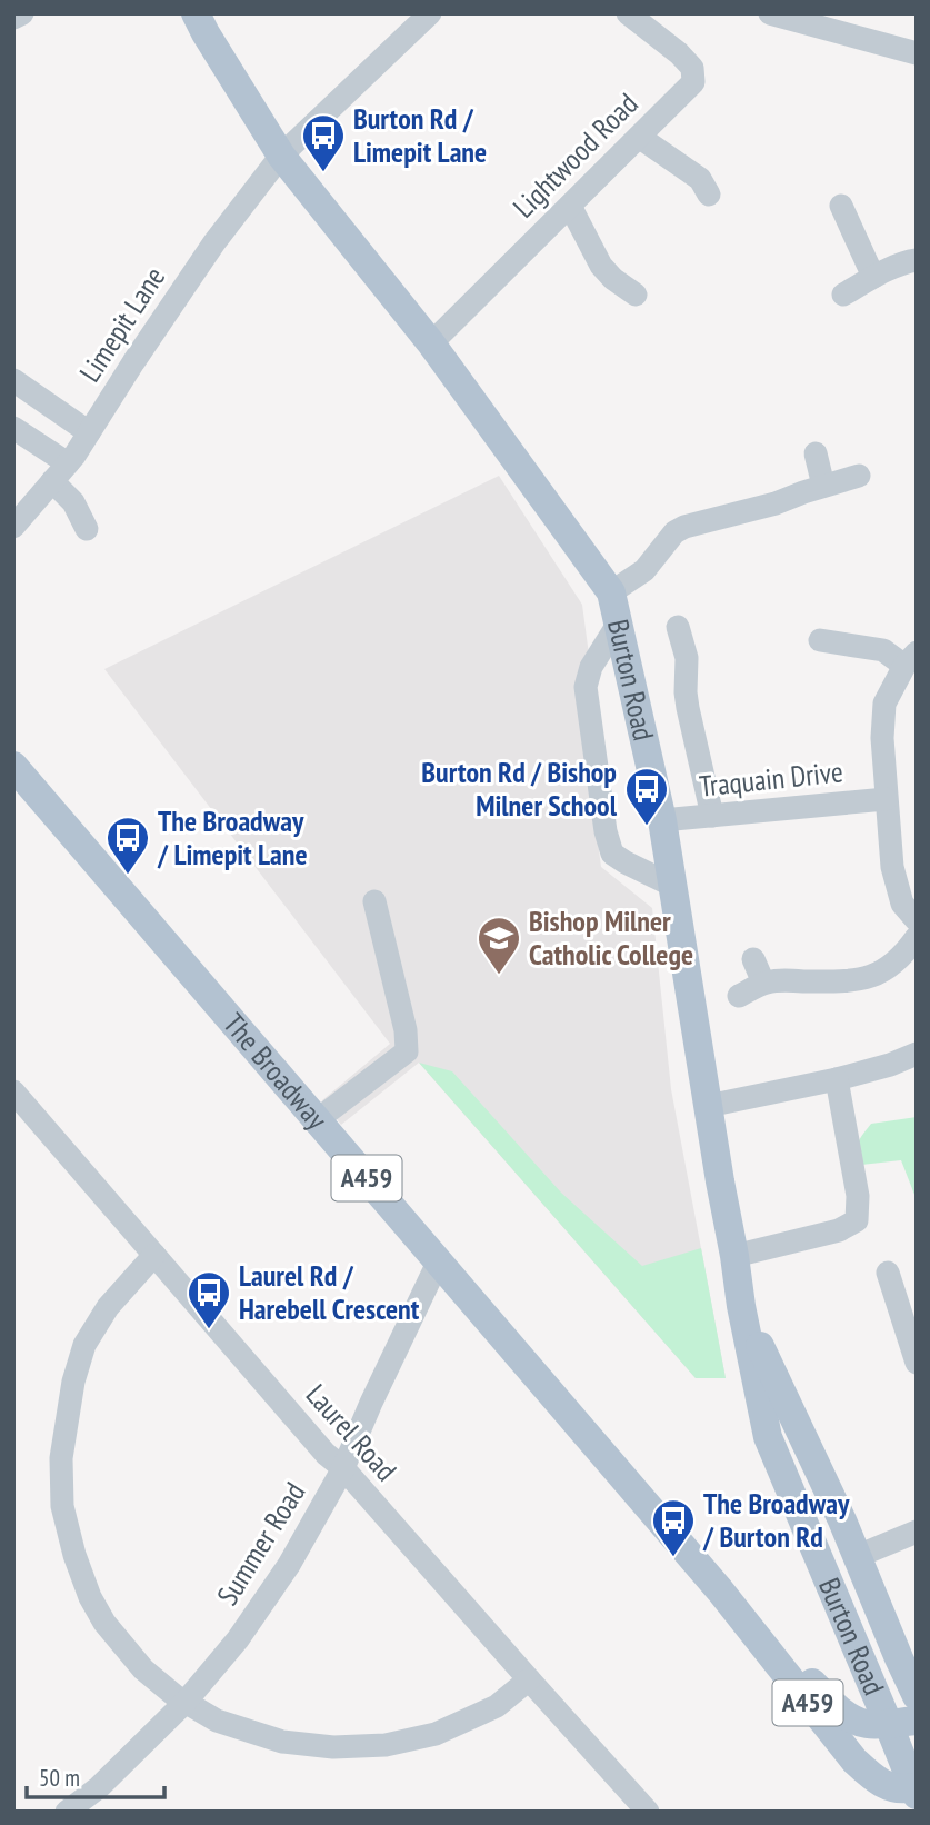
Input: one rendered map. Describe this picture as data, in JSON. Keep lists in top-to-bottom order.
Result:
{
  "streets": {
    "main road": ["Burton Road", "The Broadway", "A459"],
    "street": [
      "Lightwood Road",
      "Limepit Lane",
      "Traquain Drive",
      "Laurel Road",
      "Summer Road"
    ]
  },
  "crossings": [
    ["Lightwood Road", "Burton Road"],
    ["Limepit Lane", "Burton Road"],
    ["Burton Road", "Traquain Drive"],
    ["Burton Road", "The Broadway"],
    ["The Broadway", "Summer Road"],
    ["Laurel Road", "Summer Road"]
  ],
  "places": {
    "bus stop": [
      "Burton Rd / Limepit Lane",
      "Burton Rd / Bishop Milner School",
      "The Broadway / Limepit Lane",
      "Laurel Rd / Harebell Crescent",
      "The Broadway / Burton Rd"
    ],
    "school or university": ["Bishop Milner Catholic College"]
  },
  "scale_bar": "50 m"
}
